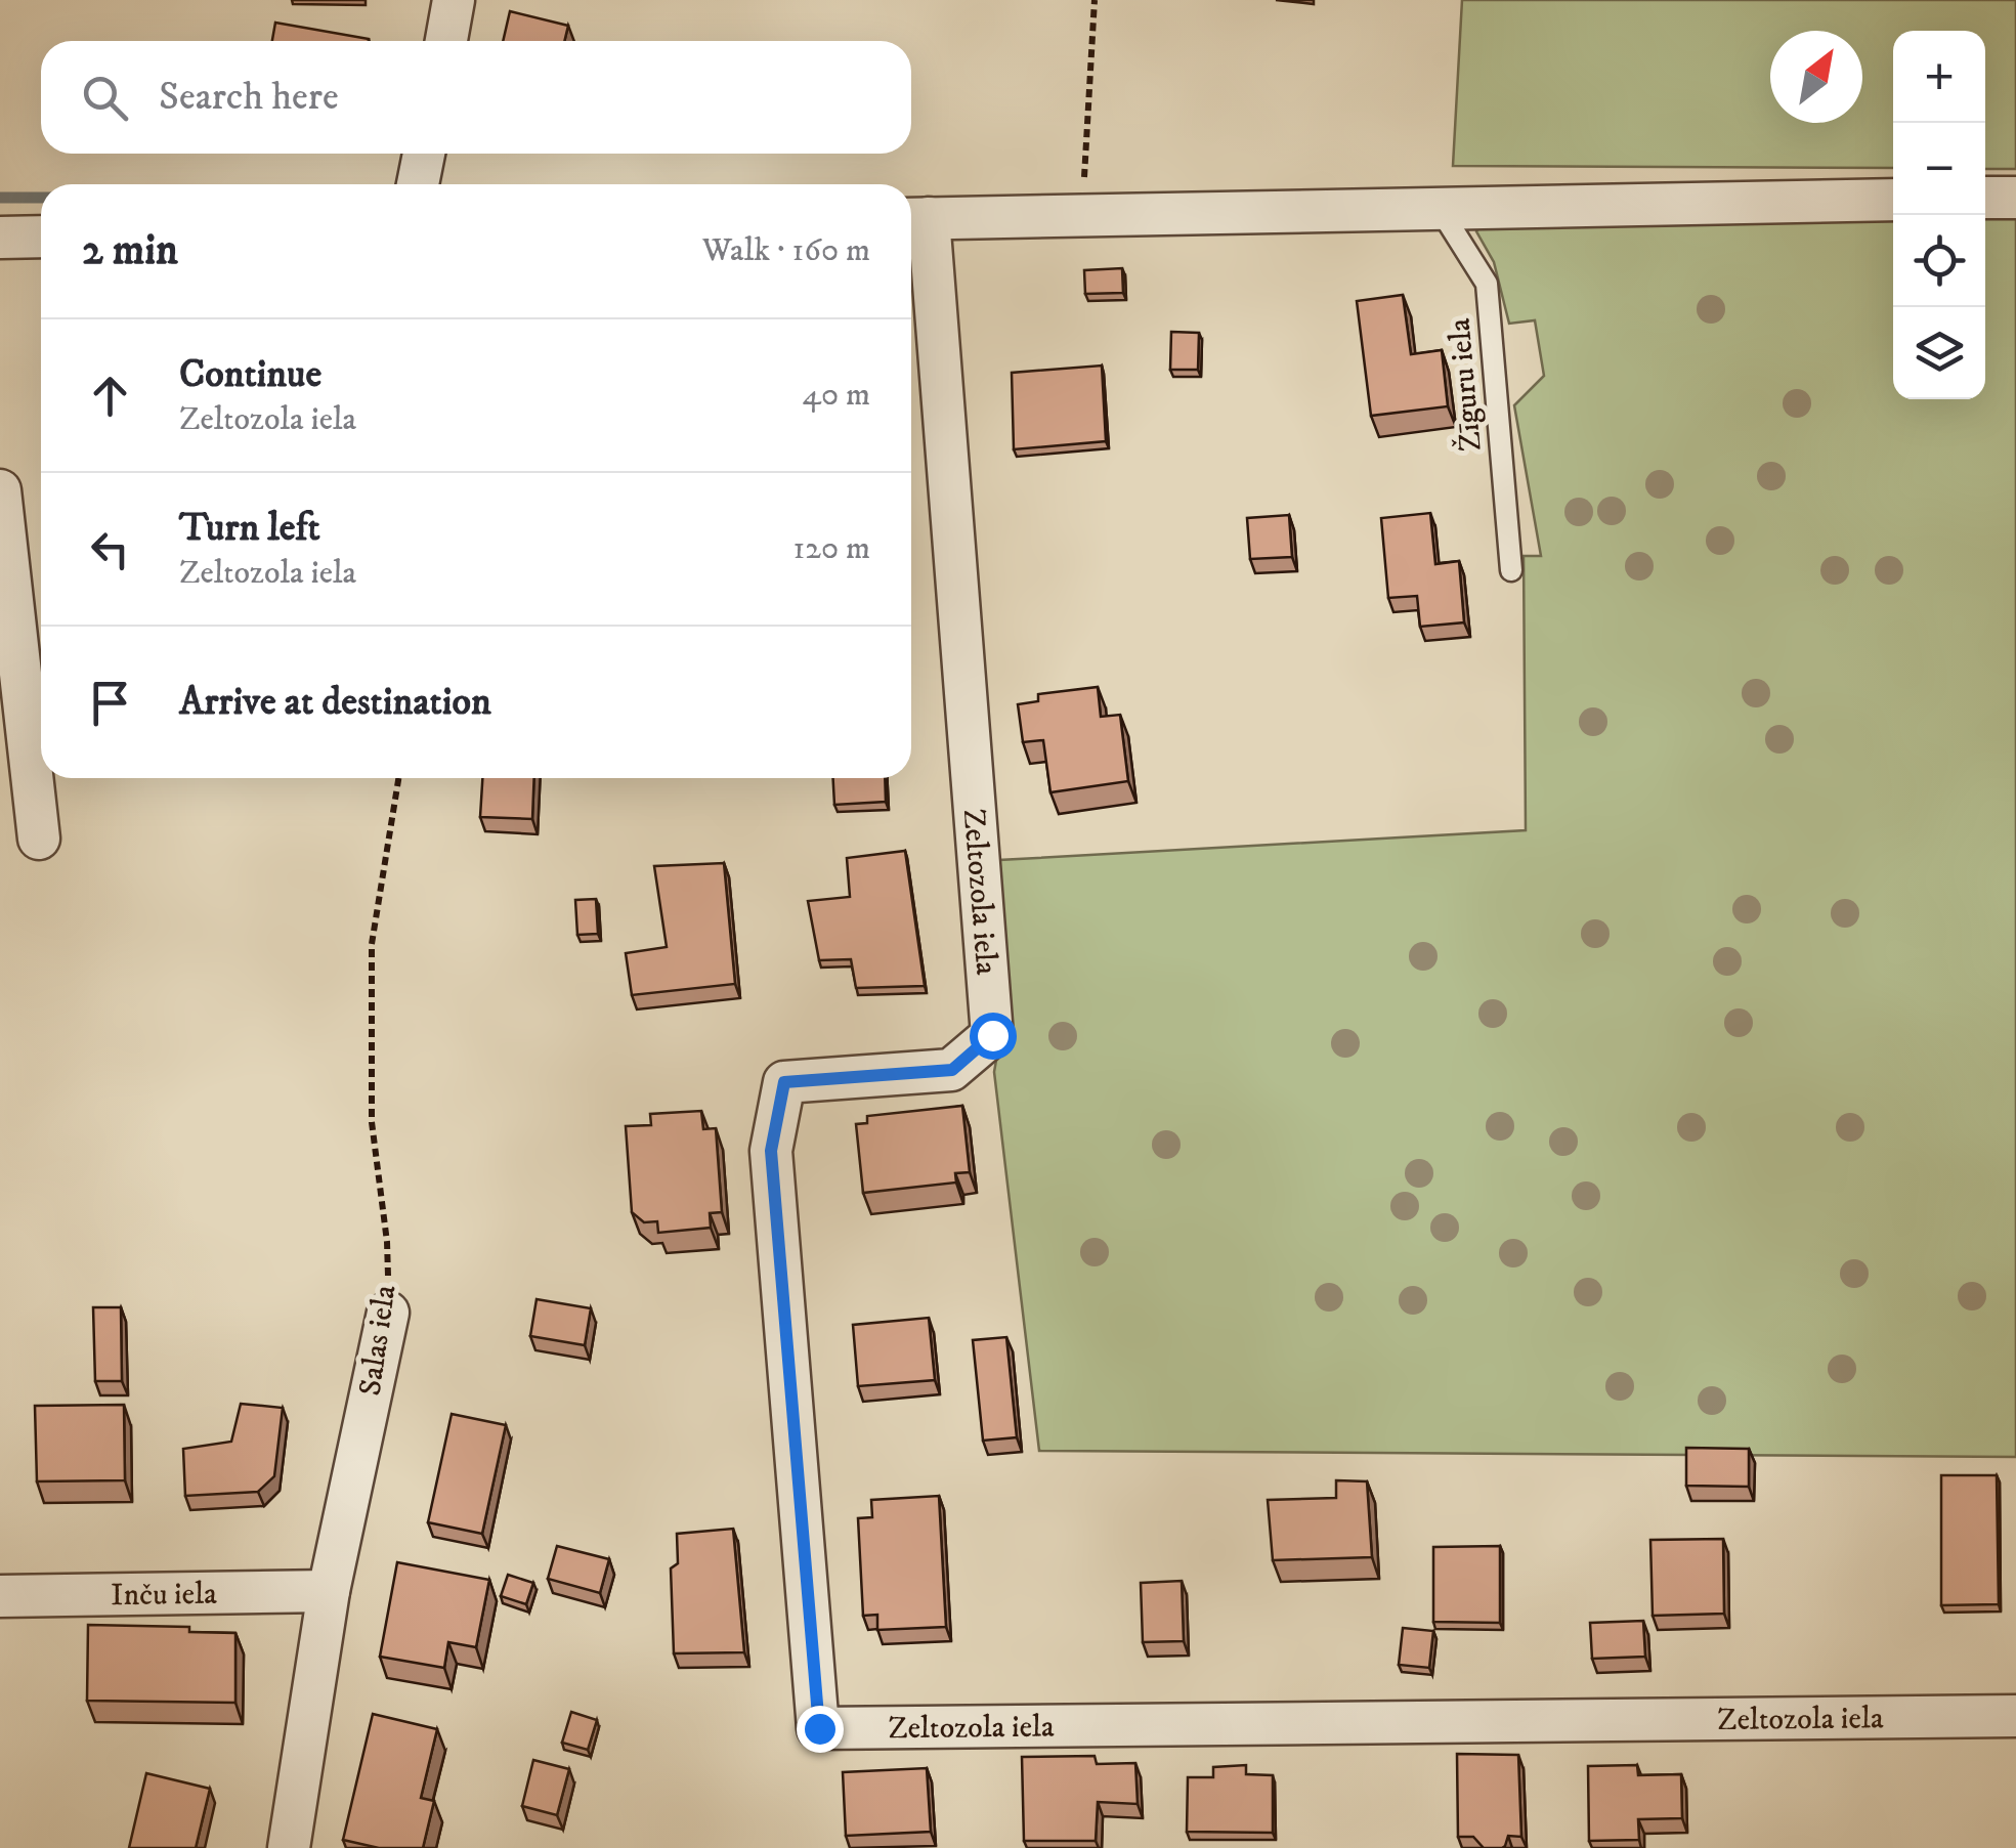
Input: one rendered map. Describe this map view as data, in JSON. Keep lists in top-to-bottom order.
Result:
{
  "streets": {
    "street": ["Zeltozola iela", "Salas iela", "Inču iela"],
    "lane": ["Žīguru iela"]
  },
  "crossings": [
    ["Salas iela", "Inču iela"]
  ],
  "north": "top right",
  "page": {
    "map_buttons": ["+", "−"],
    "search": "Search here",
    "heading": ["2 min", "Walk · 160 m"],
    "list": [
      ["Continue", "Zeltozola iela", "40 m"],
      ["Turn left", "Zeltozola iela", "120 m"],
      "Arrive at destination"
    ]
  }
}
